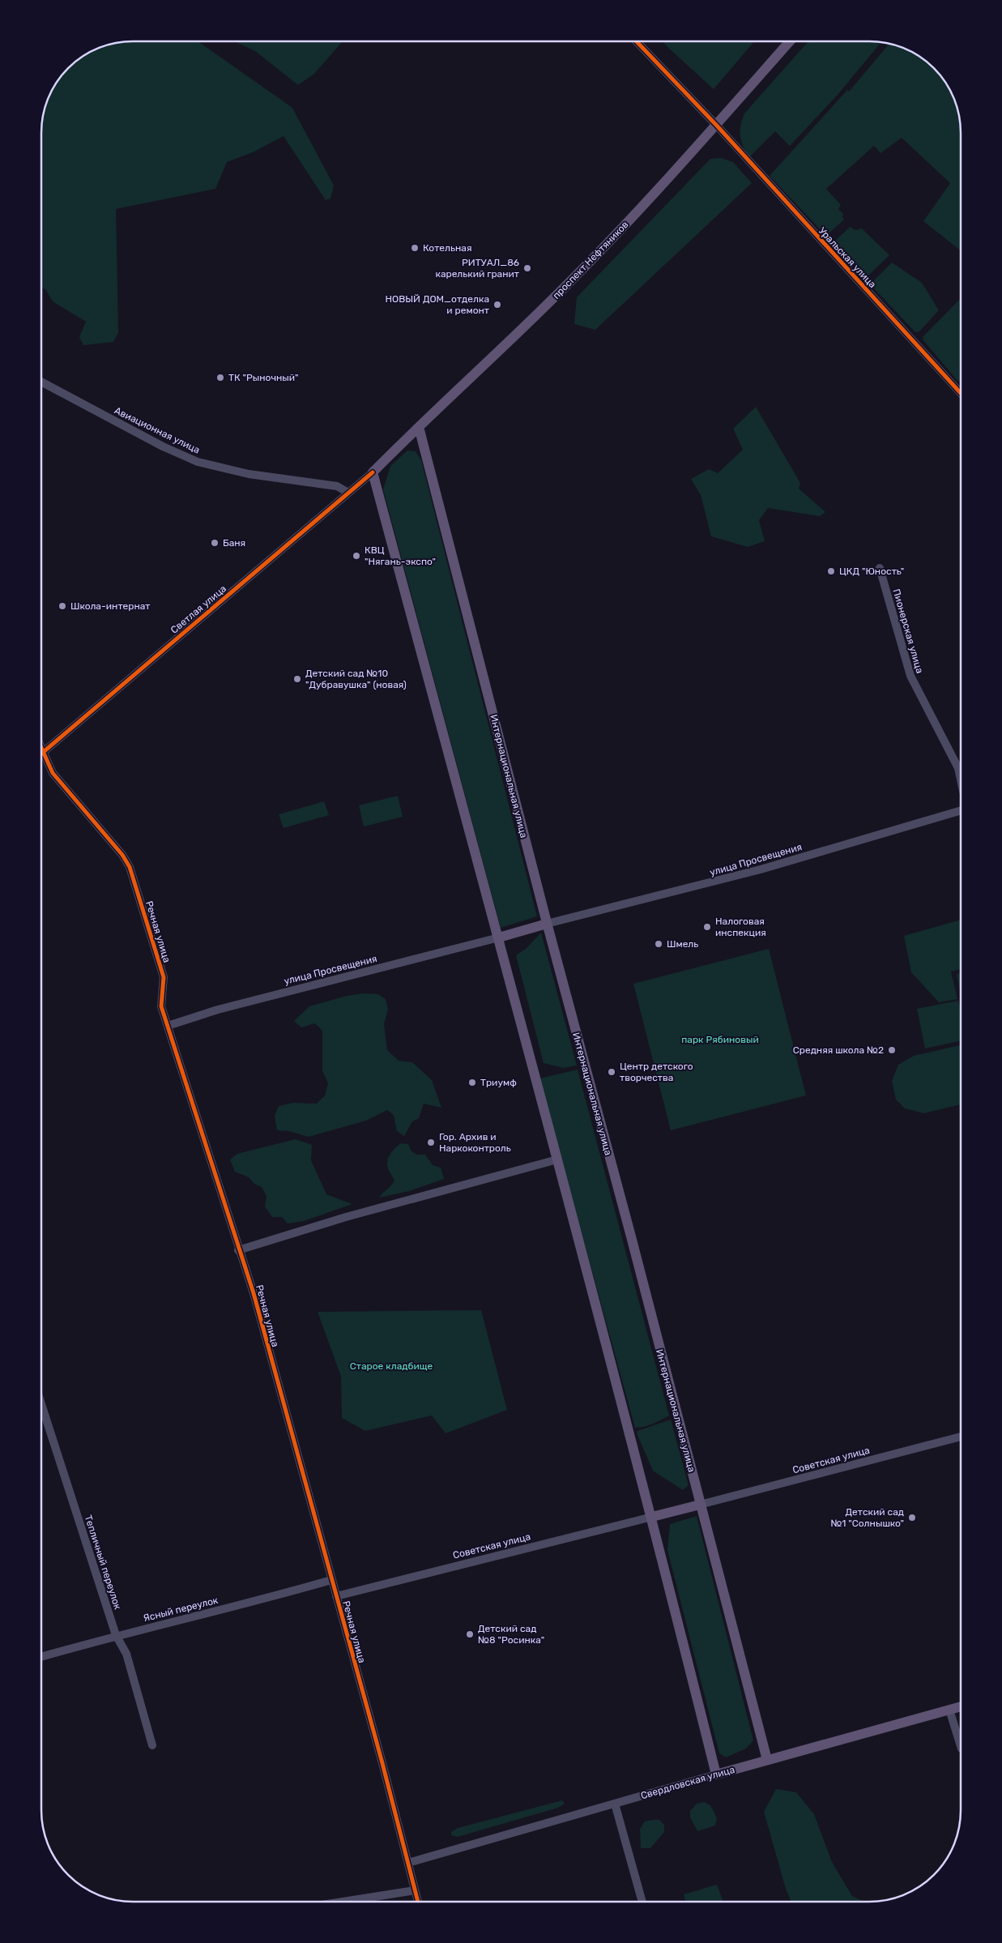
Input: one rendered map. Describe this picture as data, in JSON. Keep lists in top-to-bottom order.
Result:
{
  "streets": {
    "main road": ["проспект Нефтяников", "Интернациональная улица", "Свердловская улица"],
    "street": [
      "Уральская улица",
      "Авиационная улица",
      "Светлая улица",
      "Пионерская улица",
      "улица Просвещения",
      "Речная улица",
      "Советская улица",
      "Тепличный переулок",
      "Ясный переулок"
    ]
  },
  "crossings": [
    ["Уральская улица", "проспект Нефтяников"],
    ["проспект Нефтяников", "Светлая улица"],
    ["проспект Нефтяников", "Интернациональная улица"],
    ["Авиационная улица", "Светлая улица"],
    ["Светлая улица", "Речная улица"],
    ["Интернациональная улица", "улица Просвещения"],
    ["Интернациональная улица", "Советская улица"],
    ["Интернациональная улица", "Свердловская улица"],
    ["улица Просвещения", "Речная улица"],
    ["Речная улица", "Советская улица"],
    ["Речная улица", "Ясный переулок"],
    ["Речная улица", "Свердловская улица"],
    ["Тепличный переулок", "Ясный переулок"]
  ],
  "parks": ["парк Рябиновый", "Старое кладбище"],
  "places": [
    "Котельная",
    "РИТУАЛ_86 карелький гранит",
    "НОВЫЙ ДОМ_отделка и ремонт",
    "ТК \"Рыночный\"",
    "Баня",
    "КВЦ \"Нягань-экспо\"",
    "ЦКД \"Юность\"",
    "Школа-интернат",
    "Детский сад №10 \"Дубравушка\" (новая)",
    "Налоговая инспекция",
    "Шмель",
    "Средняя школа №2",
    "Центр детского творчества",
    "Триумф",
    "Гор. Архив и Наркоконтроль",
    "Детский сад №1 \"Солнышко\"",
    "Детский сад №8 \"Росинка\""
  ]
}
